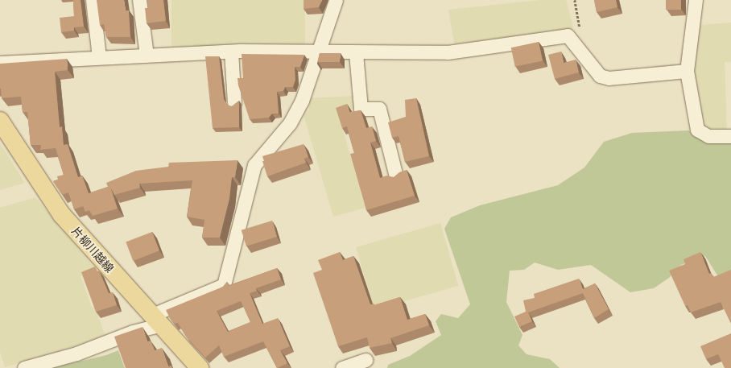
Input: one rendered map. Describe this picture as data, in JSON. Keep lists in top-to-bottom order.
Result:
{
  "streets": {
    "main road": ["片柳川越線"]
  }
}
